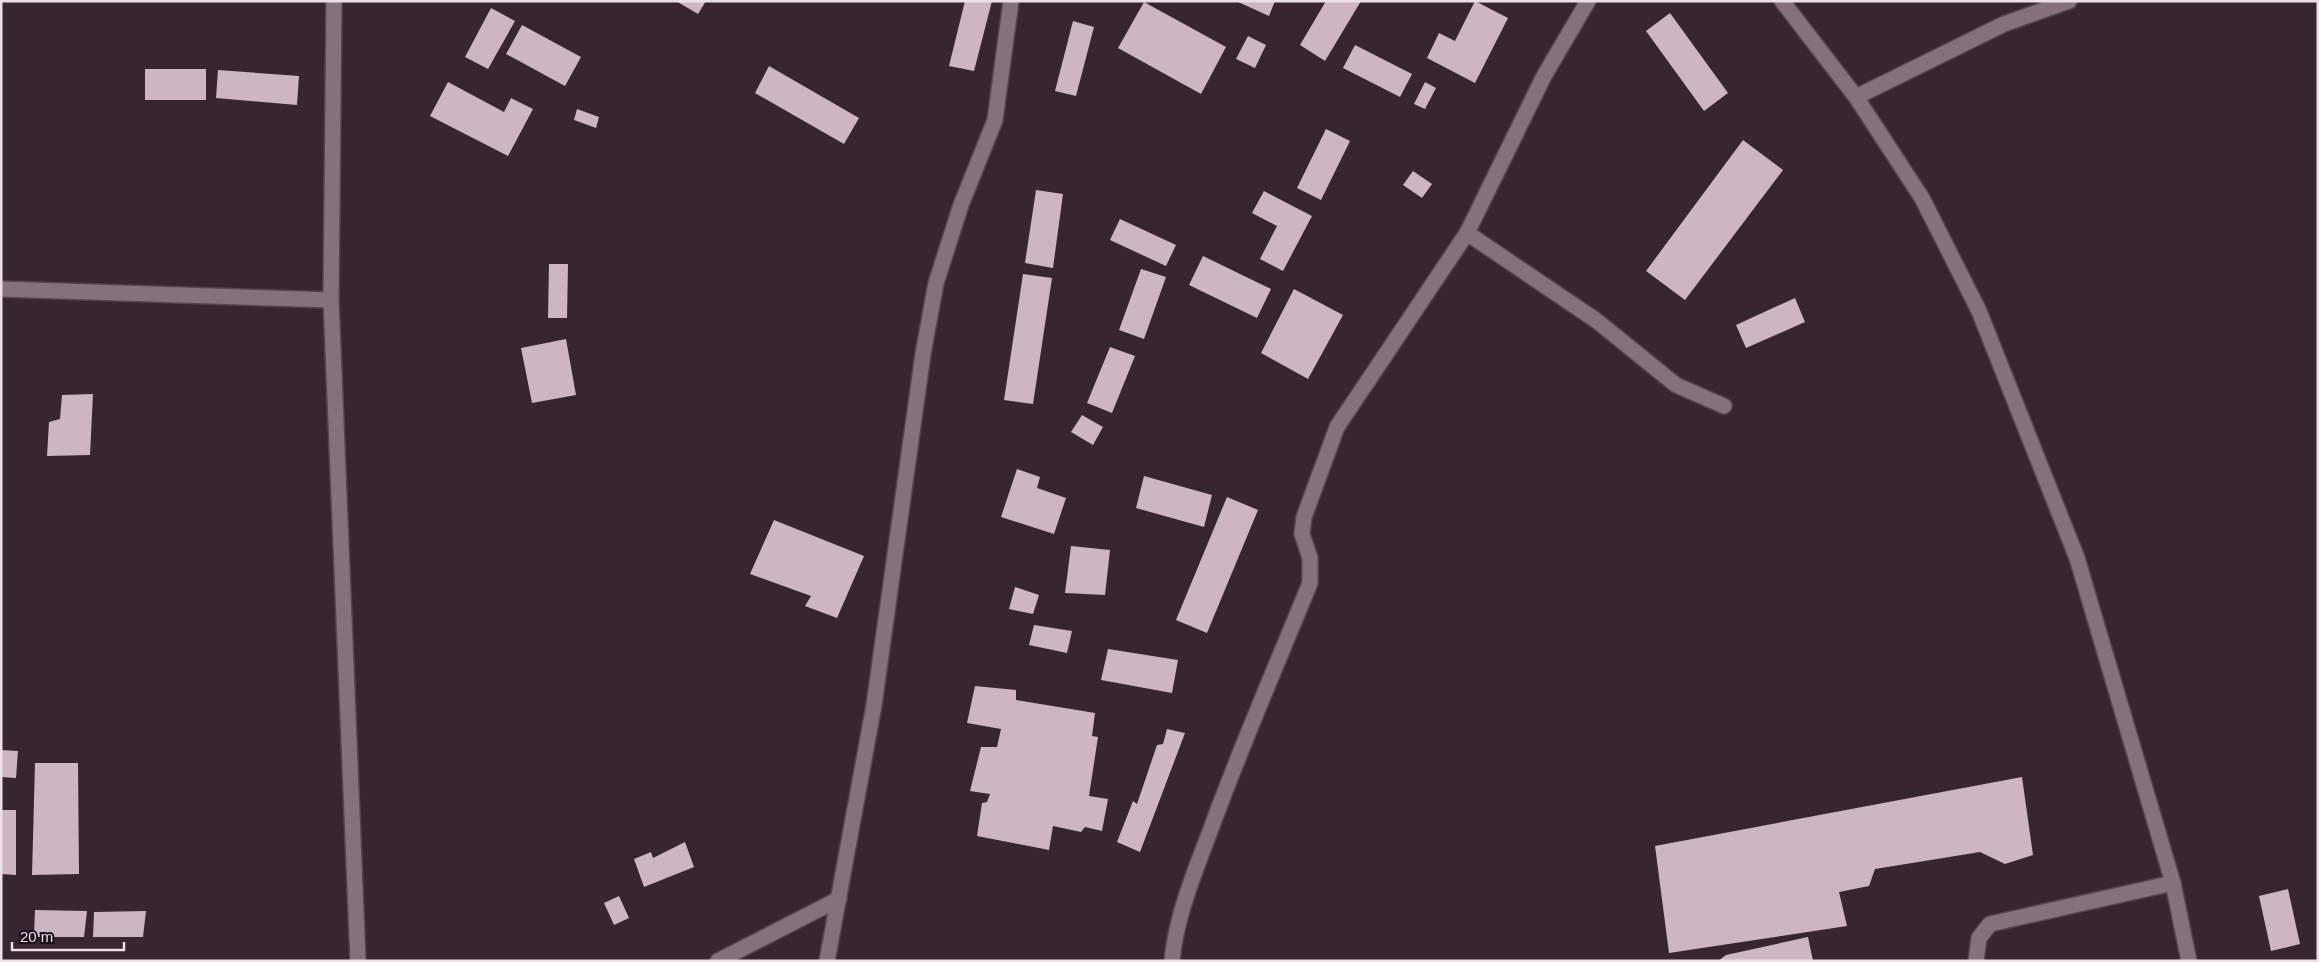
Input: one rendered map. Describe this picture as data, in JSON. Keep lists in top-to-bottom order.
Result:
{
  "scale_bar": "20 m"
}
